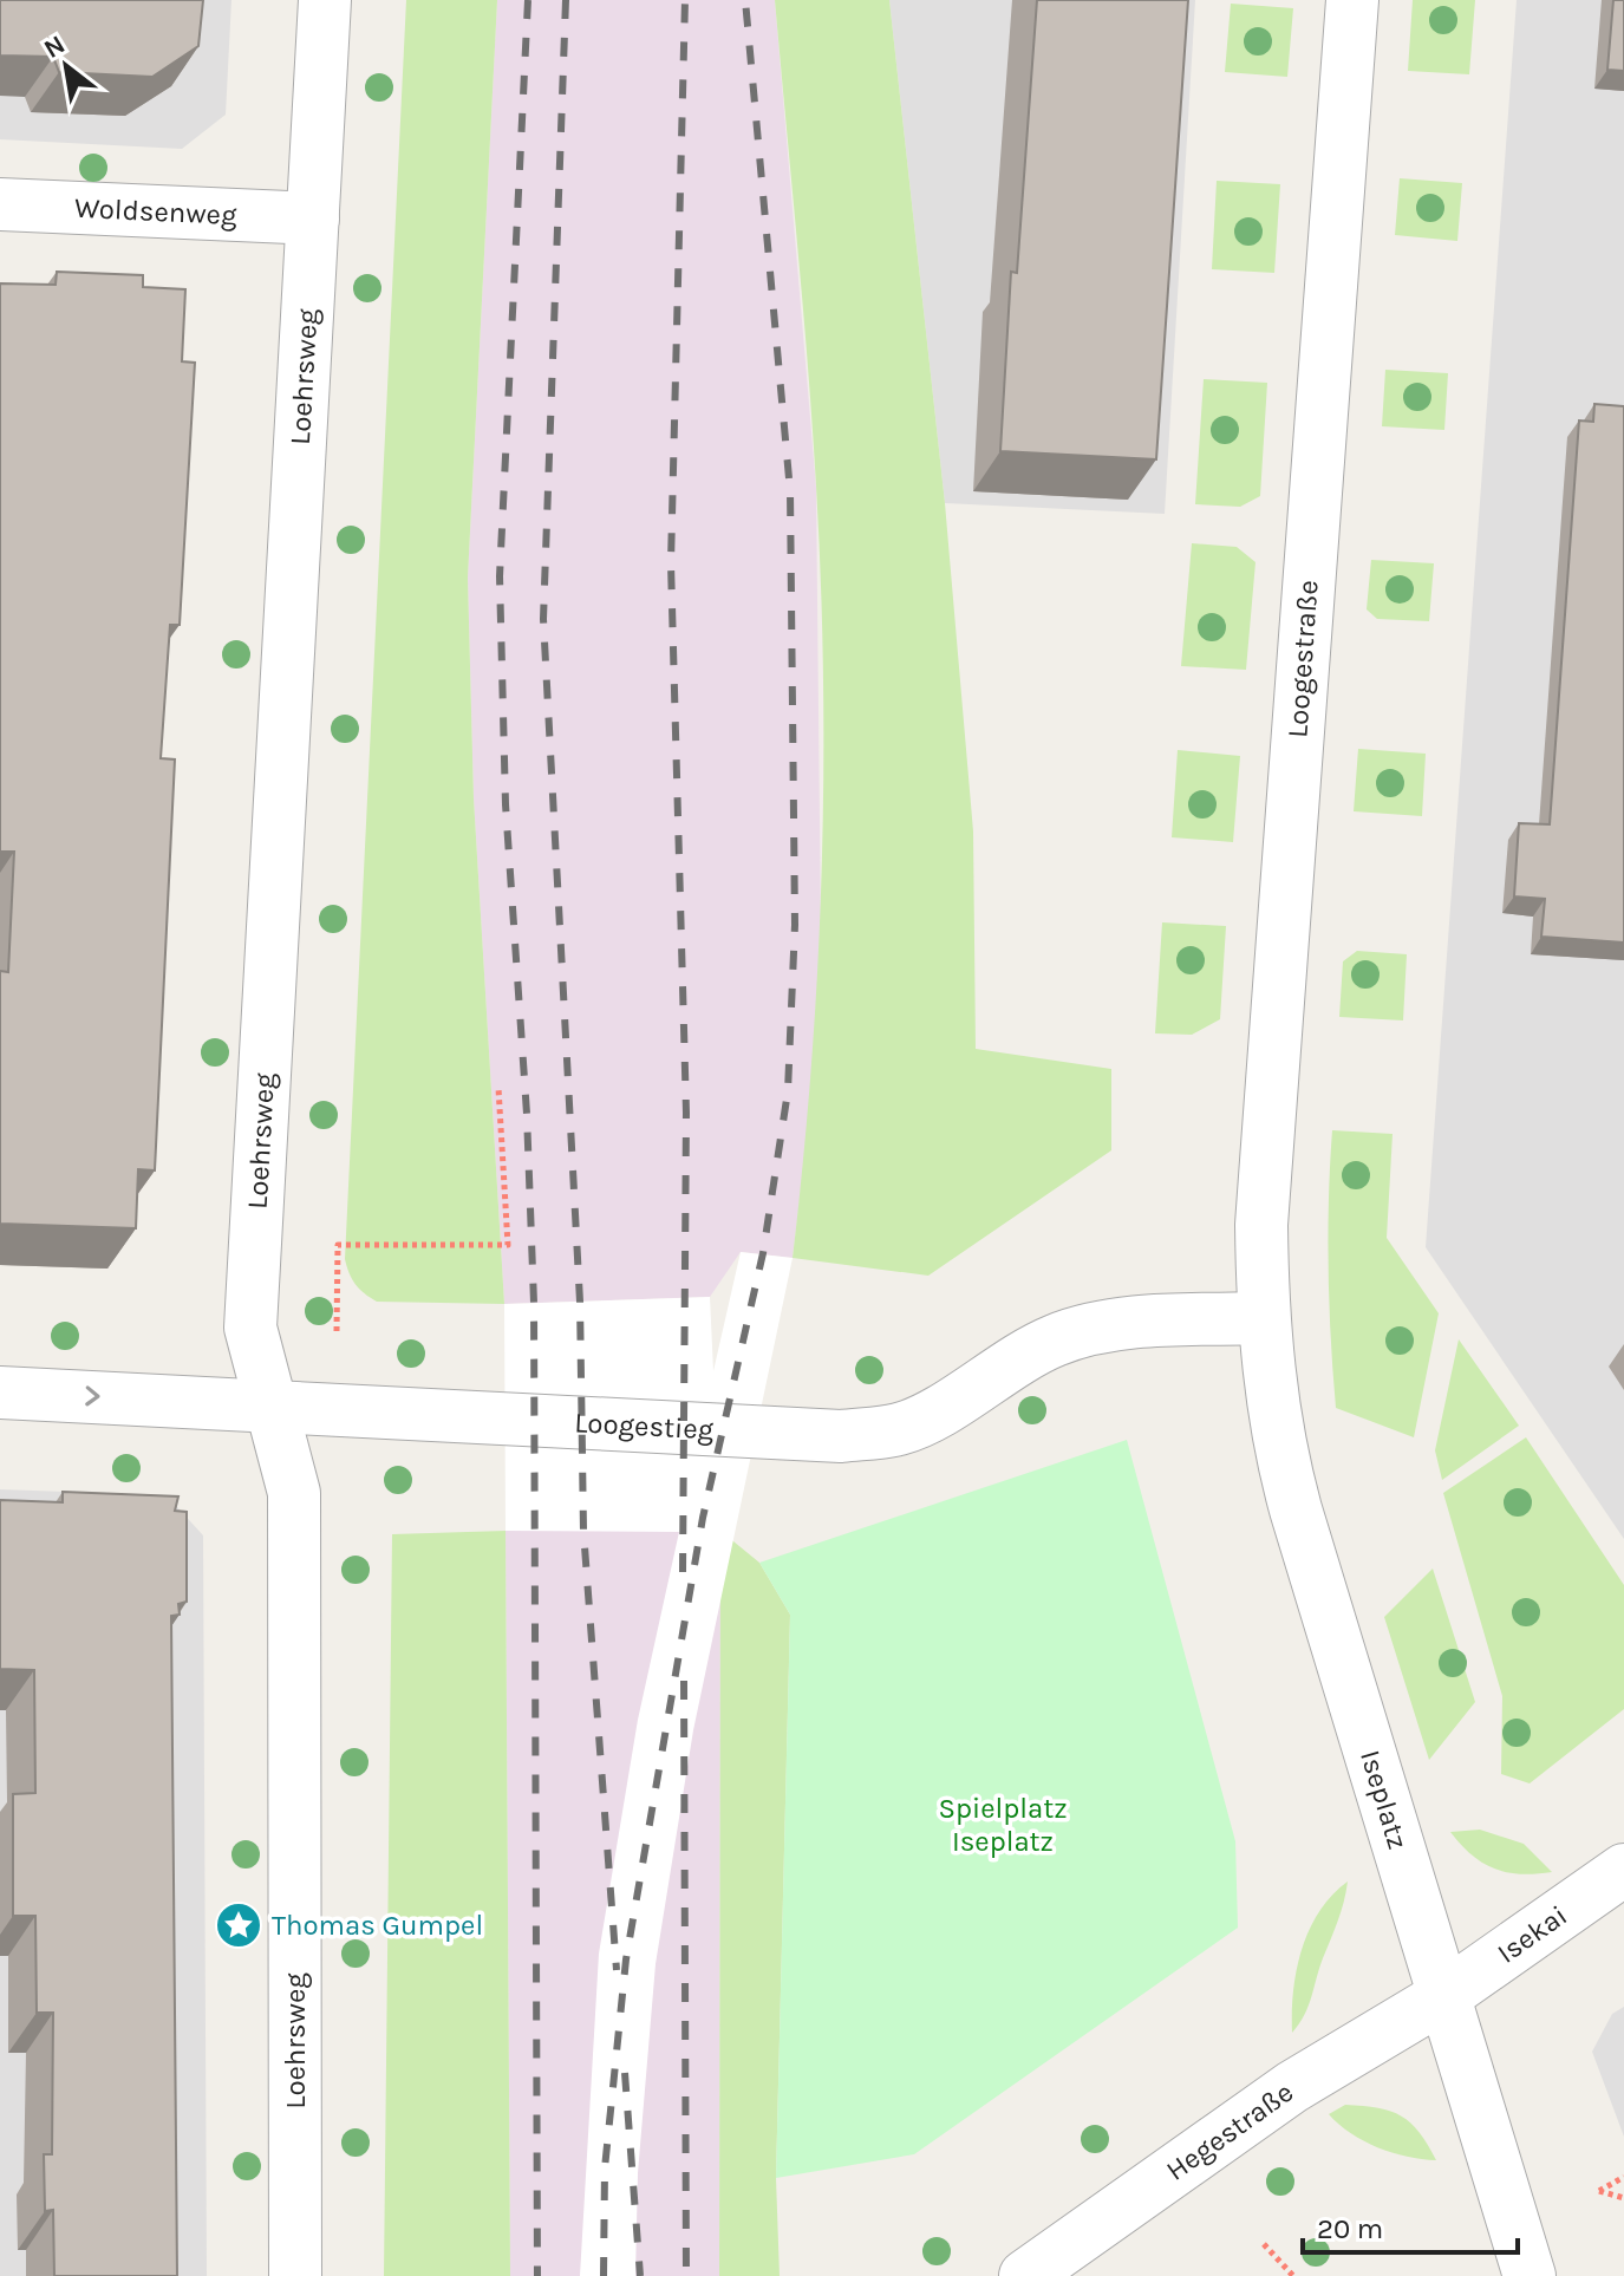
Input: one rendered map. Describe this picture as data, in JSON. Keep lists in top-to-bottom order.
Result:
{
  "streets": {
    "street": [
      "Woldsenweg",
      "Loehrsweg",
      "Loogestraße",
      "Loogestieg",
      "Iseplatz",
      "Isekai",
      "Hegestraße"
    ]
  },
  "crossings": [
    ["Woldsenweg", "Loehrsweg"],
    ["Loehrsweg", "Loogestieg"],
    ["Loogestraße", "Loogestieg"],
    ["Loogestraße", "Iseplatz"],
    ["Loogestieg", "Iseplatz"],
    ["Iseplatz", "Isekai"],
    ["Iseplatz", "Hegestraße"],
    ["Isekai", "Hegestraße"]
  ],
  "parks": ["Spielplatz Iseplatz"],
  "places": {
    "place": ["Thomas Gumpel"]
  },
  "scale_bar": "20 m",
  "north": "top left"
}
